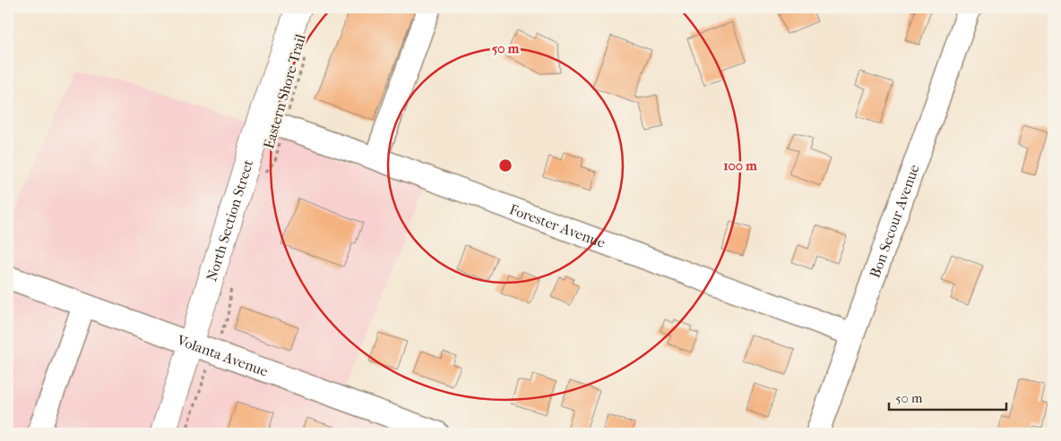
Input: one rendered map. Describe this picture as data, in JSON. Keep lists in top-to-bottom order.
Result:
{
  "streets": {
    "main road": ["North Section Street"],
    "street": ["Bon Secour Avenue", "Forester Avenue", "Volanta Avenue"],
    "path": ["Eastern Shore Trail"]
  },
  "crossings": [
    ["Eastern Shore Trail", "North Section Street"],
    ["Eastern Shore Trail", "Forester Avenue"],
    ["North Section Street", "Forester Avenue"],
    ["North Section Street", "Volanta Avenue"],
    ["Bon Secour Avenue", "Forester Avenue"]
  ],
  "scale_bar": "50 m",
  "rings": ["50 m", "100 m"]
}
